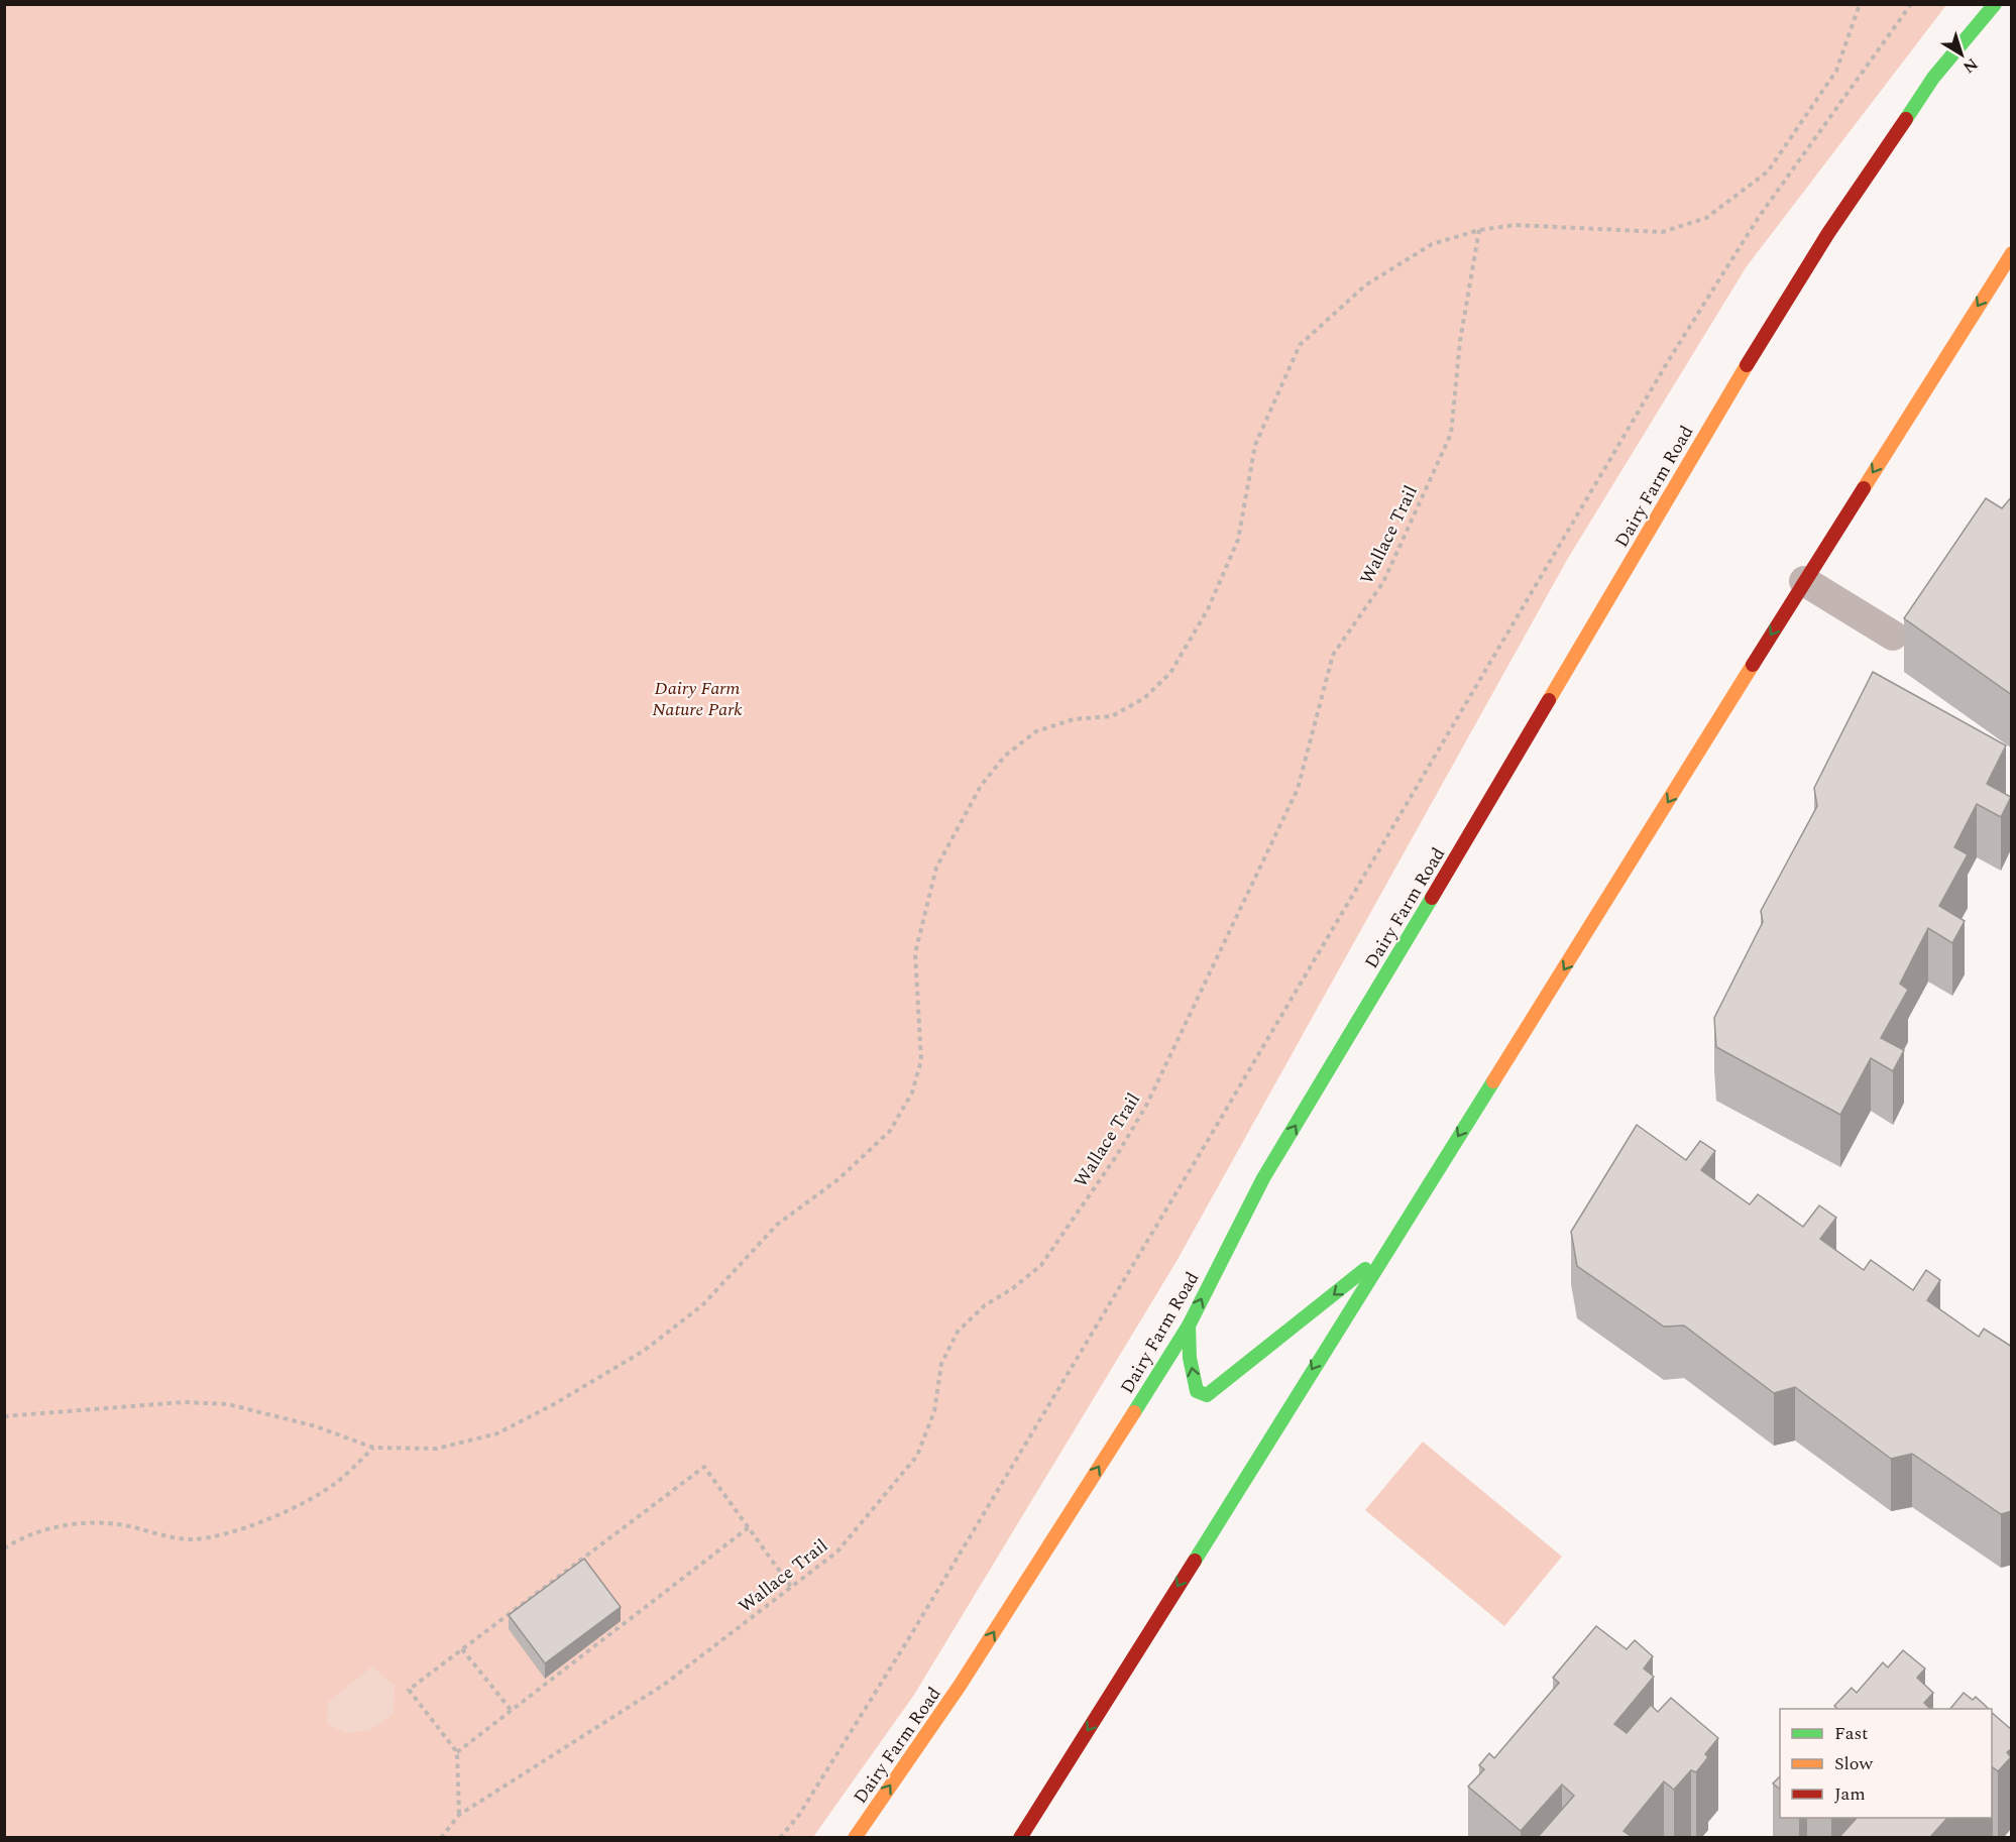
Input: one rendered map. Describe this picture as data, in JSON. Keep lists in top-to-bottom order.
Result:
{
  "streets": {
    "main road": ["Dairy Farm Road"],
    "path": ["Wallace Trail"]
  },
  "one_way": ["Dairy Farm Road"],
  "parks": ["Dairy Farm Nature Park"],
  "legend": ["Fast", "Slow", "Jam"],
  "north": "bottom right"
}
